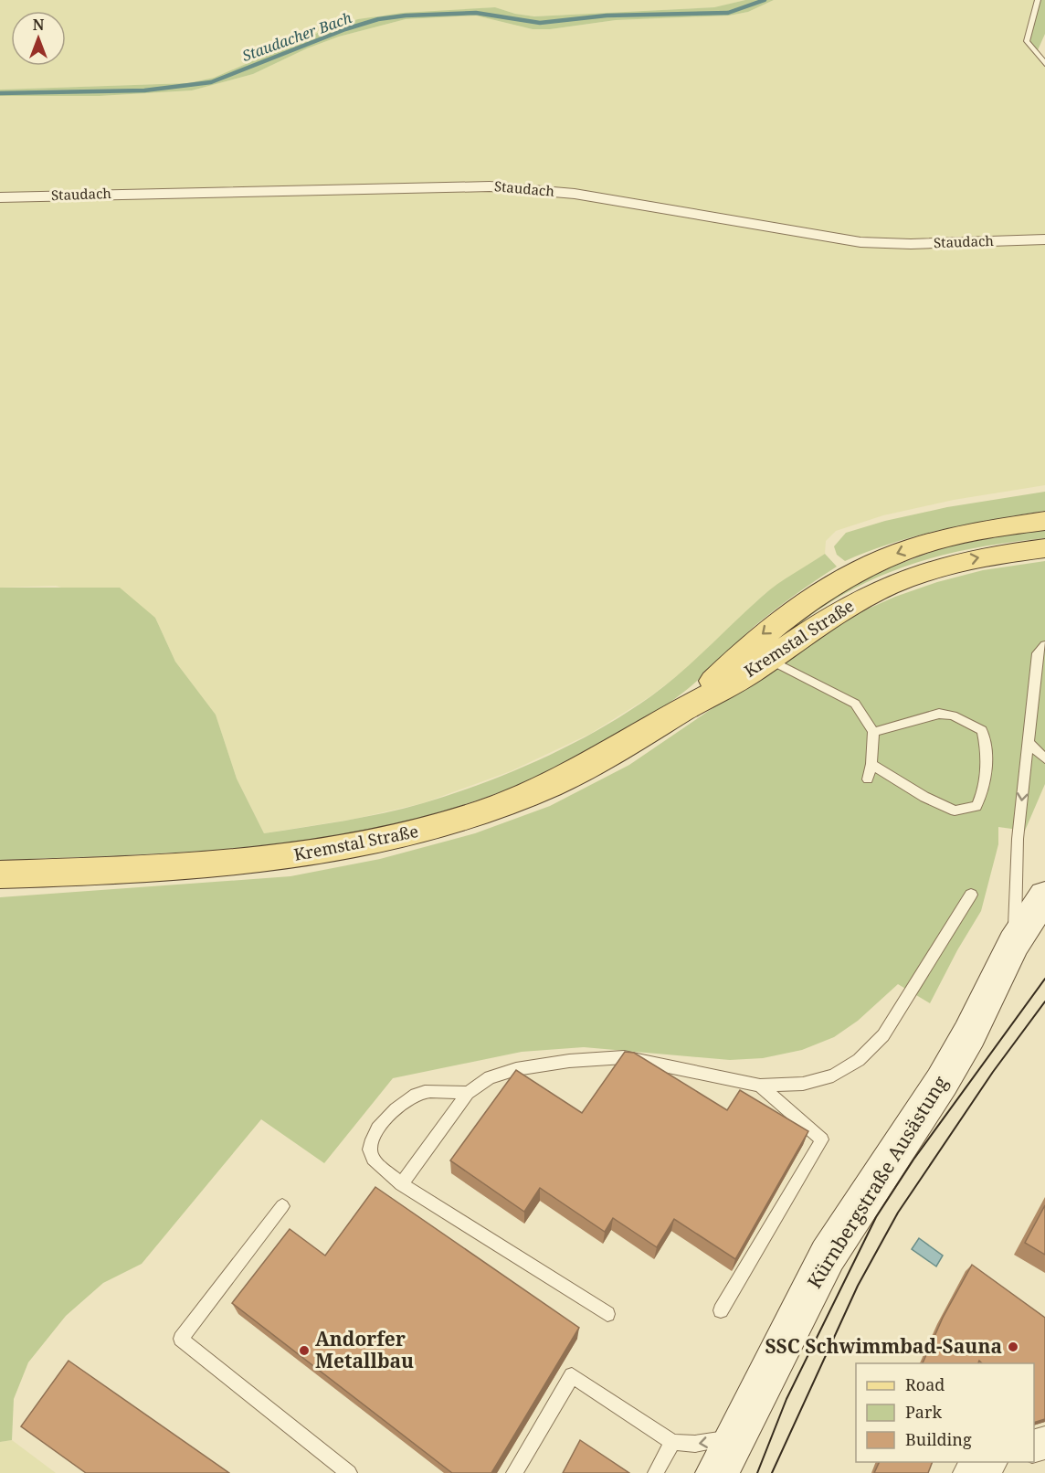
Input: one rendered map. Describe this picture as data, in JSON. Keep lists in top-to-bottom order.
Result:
{
  "streets": {
    "main road": ["Kremstal Straße", "Kürnbergstraße Ausästung"],
    "street": ["Staudach"]
  },
  "water": ["Staudacher Bach"],
  "places": ["SSC Schwimmbad-Sauna", "Andorfer Metallbau"],
  "legend": ["Road", "Park", "Building"],
  "north": "top"
}
